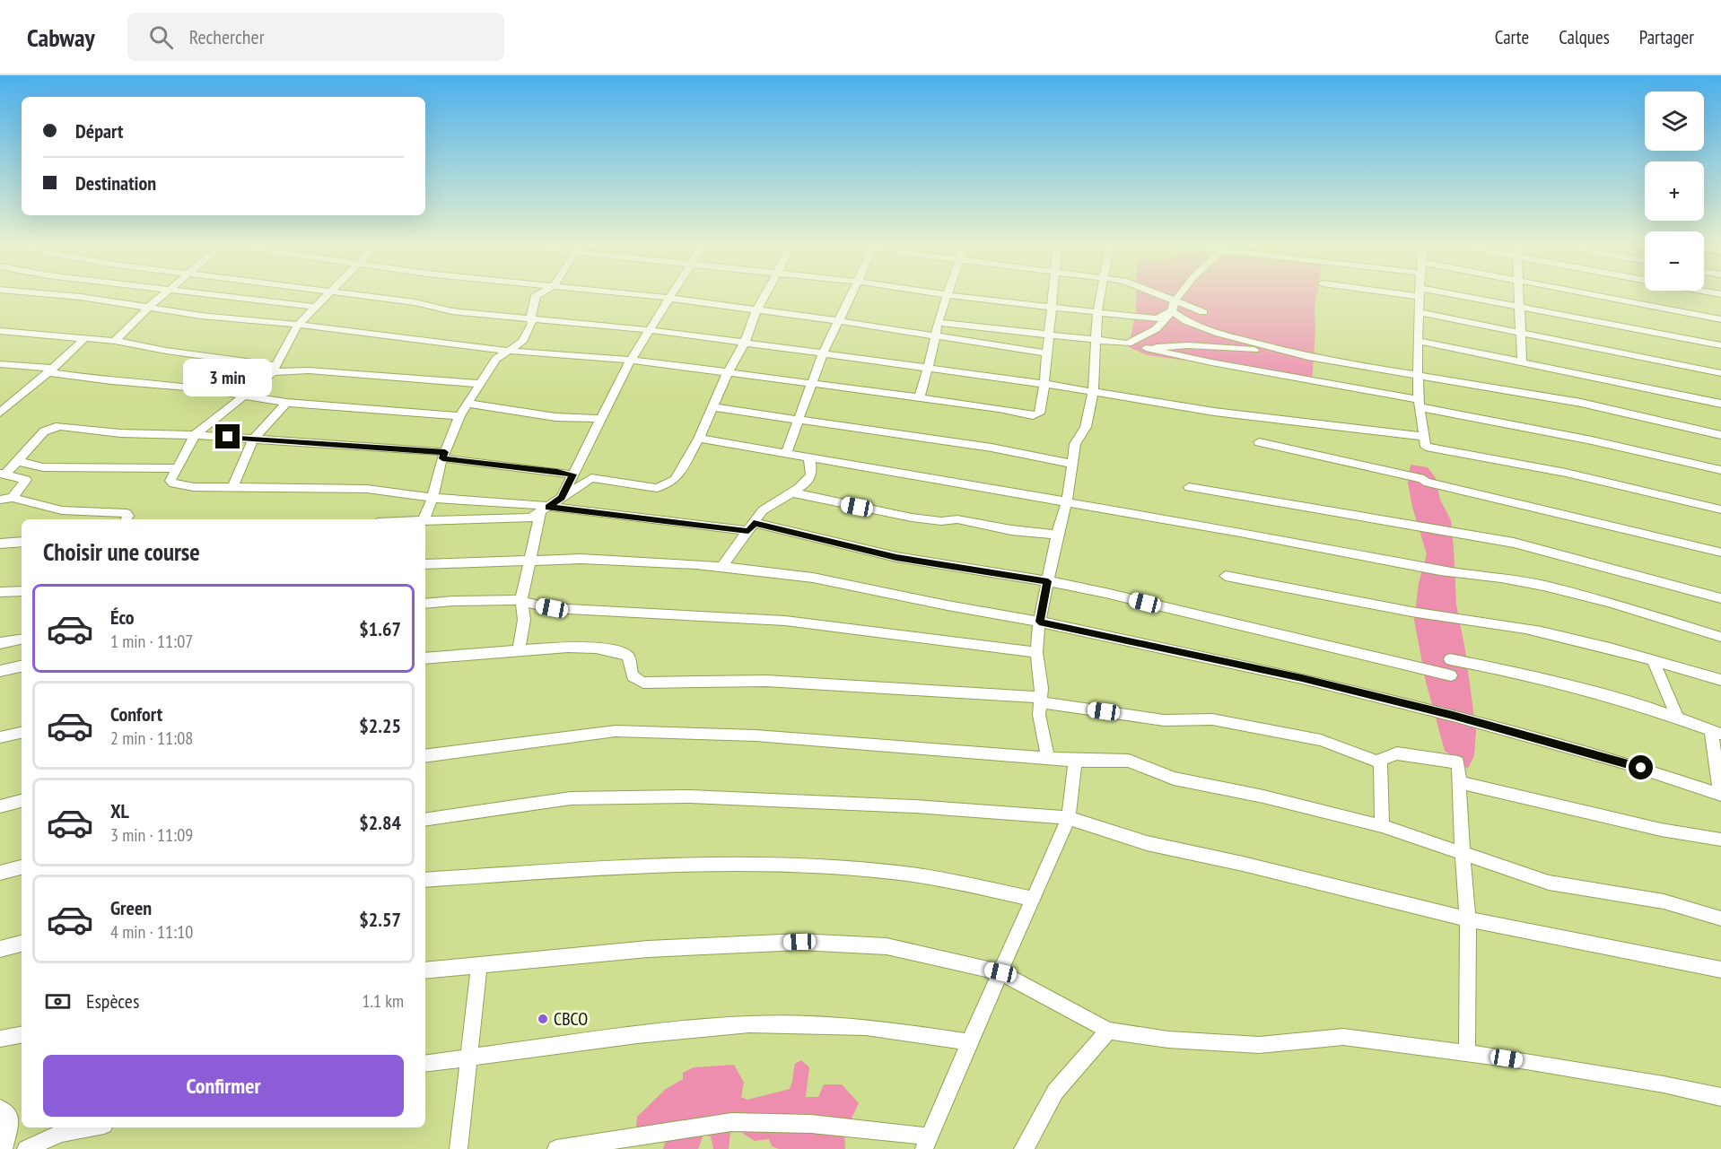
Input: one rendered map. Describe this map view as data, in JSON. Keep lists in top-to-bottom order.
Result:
{
  "places": ["CBCO"],
  "page": {
    "header": "Cabway",
    "search": "Rechercher",
    "nav": ["Carte", "Calques", "Partager"],
    "map_buttons": ["+", "−"],
    "banner": ["Départ", "Destination"],
    "bubble": "3 min",
    "heading": "Choisir une course",
    "list": [
      {
        "name": "Éco",
        "note": "1 min · 11:07",
        "value": "$1.67"
      },
      {
        "name": "Confort",
        "note": "2 min · 11:08",
        "value": "$2.25"
      },
      {
        "name": "XL",
        "note": "3 min · 11:09",
        "value": "$2.84"
      },
      {
        "name": "Green",
        "note": "4 min · 11:10",
        "value": "$2.57"
      }
    ],
    "pay": ["Espèces", "1.1 km"],
    "buttons": "Confirmer"
  }
}
